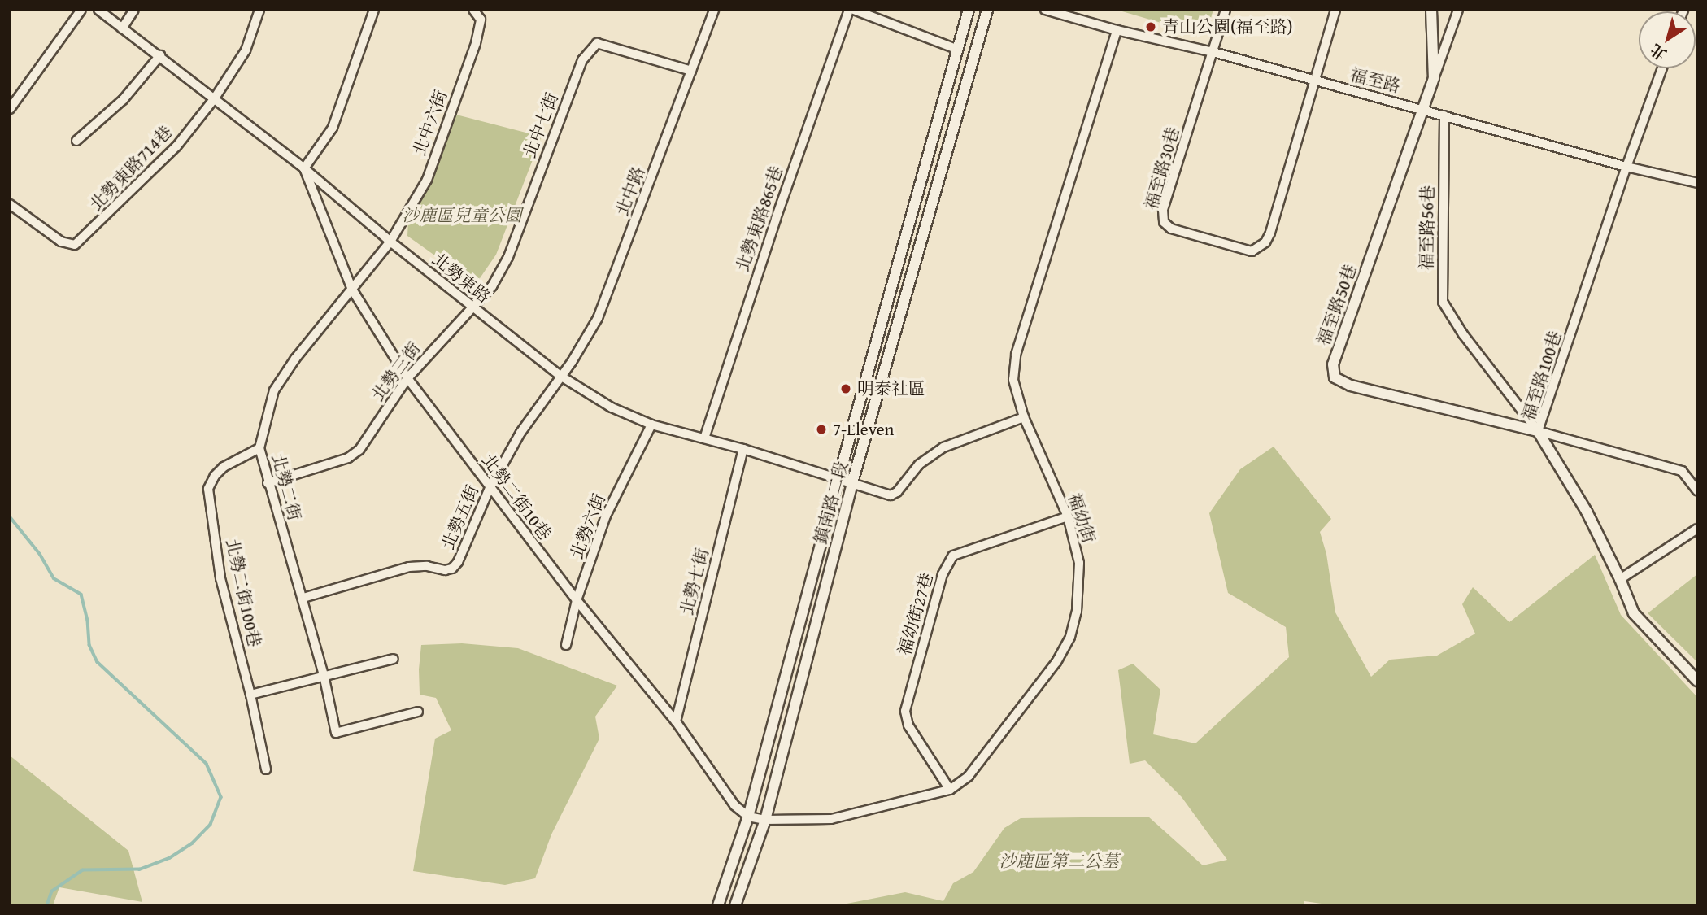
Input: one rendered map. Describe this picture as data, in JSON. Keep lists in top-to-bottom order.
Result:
{
  "streets": {
    "street": [
      "福至路",
      "北中六街",
      "北中七街",
      "北勢東路714巷",
      "福至路30巷",
      "北中路",
      "北勢東路865巷",
      "福至路56巷",
      "北勢東路",
      "福至路50巷",
      "北勢三街",
      "福至路100巷",
      "北勢二街",
      "北勢二街10巷",
      "鎮南路二段",
      "北勢五街",
      "福幼街",
      "北勢六街",
      "北勢七街",
      "北勢二街100巷",
      "福幼街27巷"
    ]
  },
  "crossings": [
    ["福至路", "福至路30巷"],
    ["福至路", "福至路56巷"],
    ["福至路", "福至路50巷"],
    ["福至路", "福至路100巷"],
    ["福至路", "福幼街"],
    ["北中六街", "北勢東路"],
    ["北中六街", "北勢二街"],
    ["北中七街", "北中路"],
    ["北中七街", "北勢東路"],
    ["北中七街", "北勢三街"],
    ["北勢東路714巷", "北勢東路"],
    ["北中路", "北勢東路"],
    ["北中路", "北勢五街"],
    ["北勢東路865巷", "北勢東路"],
    ["福至路56巷", "福至路50巷"],
    ["福至路56巷", "福至路100巷"],
    ["北勢東路", "北勢三街"],
    ["北勢東路", "北勢二街"],
    ["北勢東路", "北勢二街10巷"],
    ["北勢東路", "鎮南路二段"],
    ["北勢東路", "北勢五街"],
    ["北勢東路", "福幼街"],
    ["北勢東路", "北勢六街"],
    ["北勢東路", "北勢七街"],
    ["福至路50巷", "福至路100巷"],
    ["北勢三街", "北勢二街"],
    ["北勢三街", "北勢二街10巷"],
    ["北勢二街", "北勢二街10巷"],
    ["北勢二街", "北勢五街"],
    ["北勢二街", "北勢二街100巷"],
    ["北勢二街10巷", "鎮南路二段"],
    ["北勢二街10巷", "北勢五街"],
    ["北勢二街10巷", "福幼街"],
    ["北勢二街10巷", "北勢六街"],
    ["北勢二街10巷", "北勢七街"],
    ["鎮南路二段", "福幼街"],
    ["福幼街", "福幼街27巷"]
  ],
  "parks": ["沙鹿區兒童公園", "沙鹿區第二公墓"],
  "places": ["青山公園(福至路)", "明泰社區", "7-Eleven"],
  "north": "bottom left"
}
